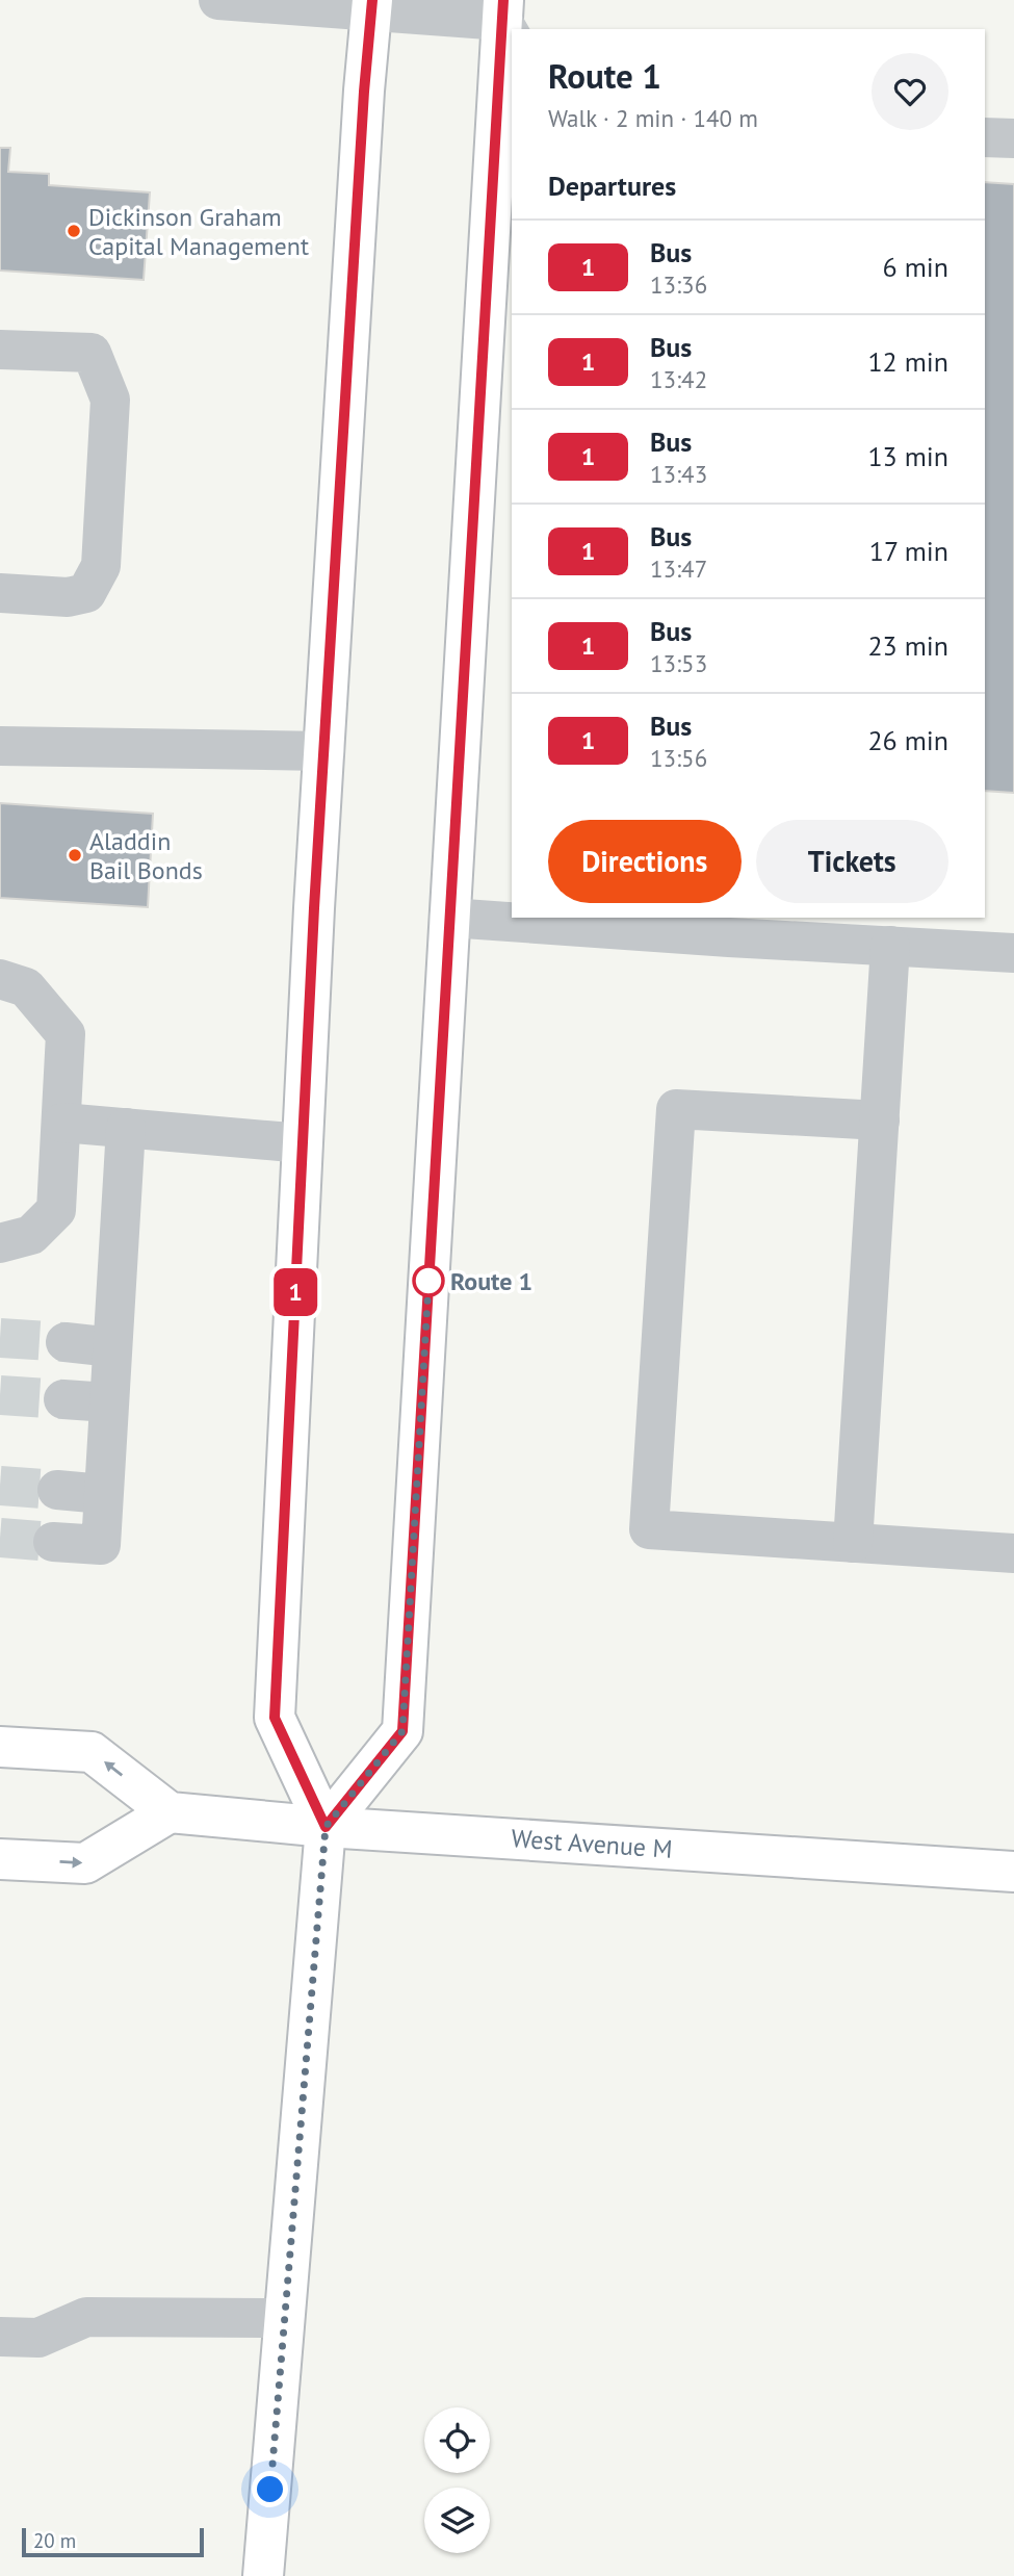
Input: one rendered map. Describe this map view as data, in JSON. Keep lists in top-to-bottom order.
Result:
{
  "streets": {
    "main road": ["West Avenue M"]
  },
  "places": ["Dickinson Graham Capital Management", "Aladdin Bail Bonds", "Route 1"],
  "lines": ["bus line 1"],
  "scale_bar": "20 m",
  "page": {
    "on_map": "1",
    "heading": [
      ["Route 1", "Walk · 2 min · 140 m"],
      "Departures"
    ],
    "list": [
      {
        "mark": "1",
        "name": "Bus",
        "note": "13:36",
        "value": "6 min"
      },
      {
        "mark": "1",
        "name": "Bus",
        "note": "13:42",
        "value": "12 min"
      },
      {
        "mark": "1",
        "name": "Bus",
        "note": "13:43",
        "value": "13 min"
      },
      {
        "mark": "1",
        "name": "Bus",
        "note": "13:47",
        "value": "17 min"
      },
      {
        "mark": "1",
        "name": "Bus",
        "note": "13:53",
        "value": "23 min"
      },
      {
        "mark": "1",
        "name": "Bus",
        "note": "13:56",
        "value": "26 min"
      }
    ],
    "buttons": ["Directions", "Tickets"],
    "scale": "20 m"
  }
}
